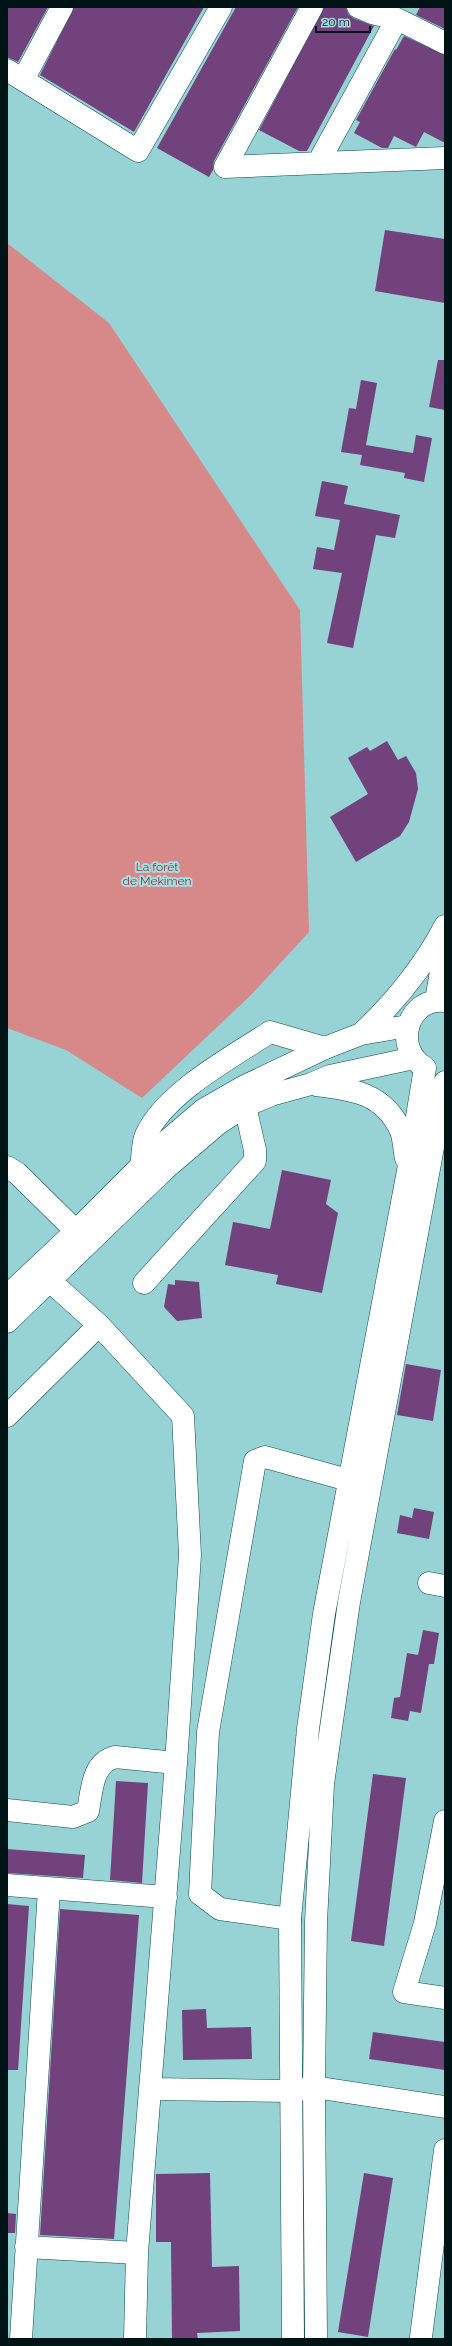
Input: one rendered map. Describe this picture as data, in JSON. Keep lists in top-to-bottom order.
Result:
{
  "parks": ["La forêt de Mekimen"],
  "scale_bar": "20 m"
}
